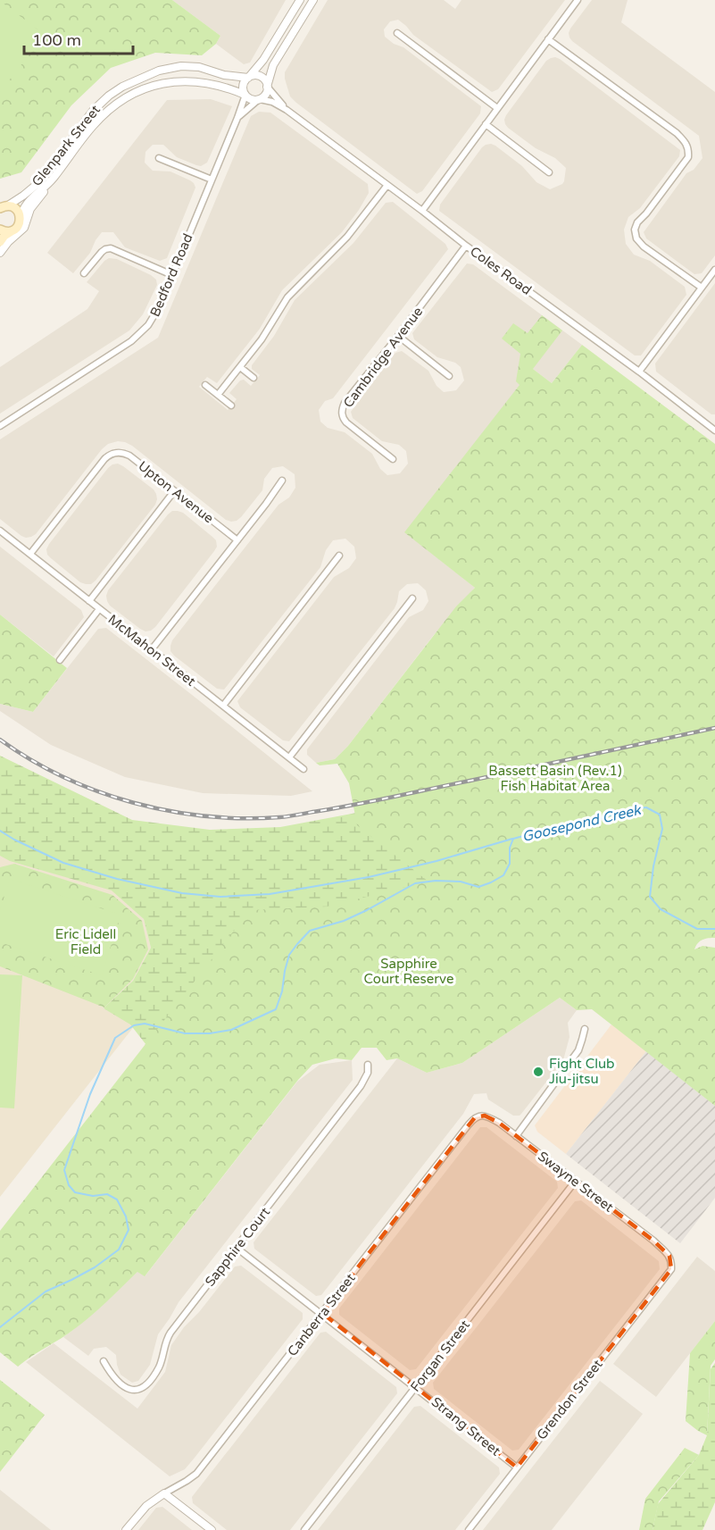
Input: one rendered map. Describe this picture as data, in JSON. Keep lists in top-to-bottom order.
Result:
{
  "streets": {
    "street": [
      "Glenpark Street",
      "Coles Road",
      "Bedford Road",
      "Cambridge Avenue",
      "Upton Avenue",
      "McMahon Street",
      "Swayne Street",
      "Sapphire Court",
      "Canberra Street",
      "Forgan Street",
      "Grendon Street",
      "Strang Street"
    ]
  },
  "crossings": [
    ["Glenpark Street", "Coles Road"],
    ["Glenpark Street", "Bedford Road"],
    ["Coles Road", "Bedford Road"],
    ["Coles Road", "Cambridge Avenue"],
    ["Upton Avenue", "McMahon Street"],
    ["Swayne Street", "Canberra Street"],
    ["Swayne Street", "Forgan Street"],
    ["Swayne Street", "Grendon Street"],
    ["Sapphire Court", "Strang Street"],
    ["Canberra Street", "Strang Street"],
    ["Forgan Street", "Strang Street"],
    ["Grendon Street", "Strang Street"]
  ],
  "water": ["Goosepond Creek"],
  "parks": ["Bassett Basin (Rev.1) Fish Habitat Area", "Eric Lidell Field", "Sapphire Court Reserve"],
  "places": ["Fight Club Jiu-jitsu"],
  "scale_bar": "100 m"
}
